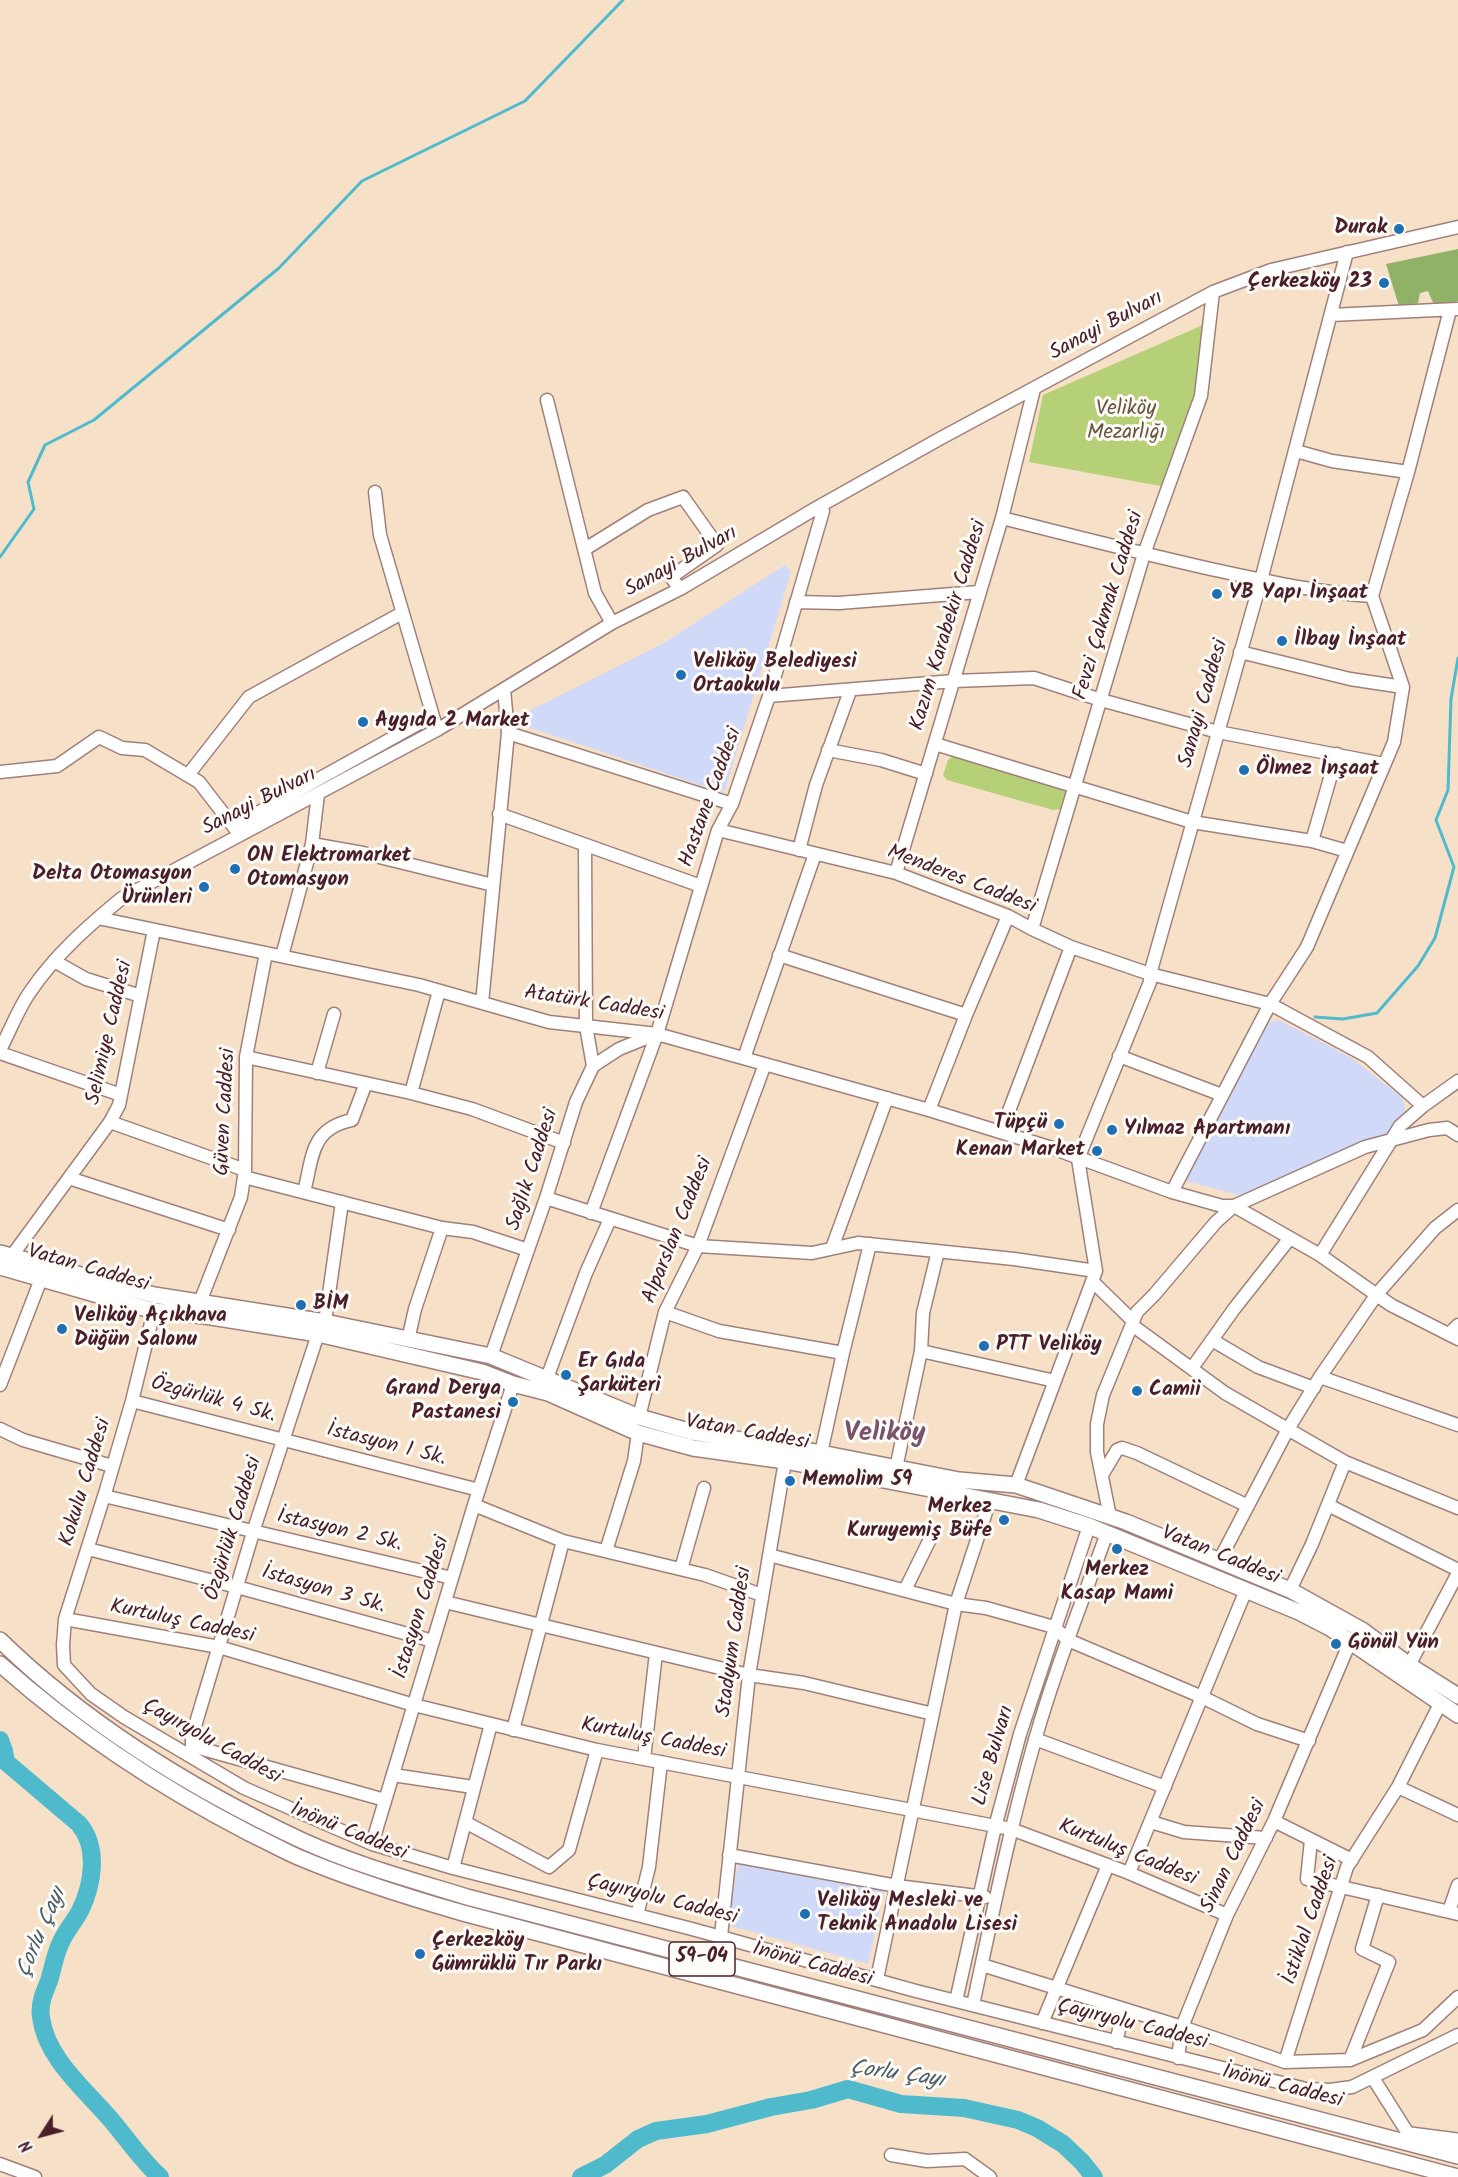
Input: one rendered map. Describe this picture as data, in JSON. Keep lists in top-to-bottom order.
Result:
{
  "streets": {
    "main road": ["Vatan Caddesi", "İnönü Caddesi", "59-04"],
    "street": [
      "Sanayi Bulvarı",
      "Fevzi Çakmak Caddesi",
      "Kazım Karabekir Caddesi",
      "Sanayi Caddesi",
      "Hastane Caddesi",
      "Menderes Caddesi",
      "Atatürk Caddesi",
      "Selimiye Caddesi",
      "Güven Caddesi",
      "Sağlık Caddesi",
      "Alparslan Caddesi",
      "Özgürlük 4 Sk.",
      "İstasyon 1 Sk.",
      "Kokulu Caddesi",
      "Özgürlük Caddesi",
      "İstasyon 2 Sk.",
      "İstasyon 3 Sk.",
      "İstasyon Caddesi",
      "Kurtuluş Caddesi",
      "Stadyum Caddesi",
      "Çayıryolu Caddesi",
      "Lise Bulvarı",
      "Sinan Caddesi",
      "İstiklal Caddesi"
    ]
  },
  "crossings": [
    ["Sanayi Bulvarı", "Fevzi Çakmak Caddesi"],
    ["Sanayi Bulvarı", "Kazım Karabekir Caddesi"],
    ["Sanayi Bulvarı", "Sanayi Caddesi"],
    ["Sanayi Bulvarı", "Hastane Caddesi"],
    ["Sanayi Bulvarı", "Atatürk Caddesi"],
    ["Fevzi Çakmak Caddesi", "Menderes Caddesi"],
    ["Kazım Karabekir Caddesi", "Menderes Caddesi"],
    ["Sanayi Caddesi", "Menderes Caddesi"],
    ["Sanayi Caddesi", "Atatürk Caddesi"],
    ["Hastane Caddesi", "Menderes Caddesi"],
    ["Hastane Caddesi", "Atatürk Caddesi"],
    ["Atatürk Caddesi", "Selimiye Caddesi"],
    ["Atatürk Caddesi", "Güven Caddesi"],
    ["Atatürk Caddesi", "Alparslan Caddesi"],
    ["Selimiye Caddesi", "Vatan Caddesi"],
    ["Güven Caddesi", "Vatan Caddesi"],
    ["Sağlık Caddesi", "Vatan Caddesi"],
    ["Alparslan Caddesi", "Vatan Caddesi"],
    ["Vatan Caddesi", "Kokulu Caddesi"],
    ["Vatan Caddesi", "Özgürlük Caddesi"],
    ["Vatan Caddesi", "İstasyon Caddesi"],
    ["Vatan Caddesi", "Stadyum Caddesi"],
    ["Vatan Caddesi", "Lise Bulvarı"],
    ["Vatan Caddesi", "Sinan Caddesi"],
    ["Vatan Caddesi", "İstiklal Caddesi"],
    ["Özgürlük 4 Sk.", "İstasyon 1 Sk."],
    ["Özgürlük 4 Sk.", "Kokulu Caddesi"],
    ["Özgürlük 4 Sk.", "Özgürlük Caddesi"],
    ["İstasyon 1 Sk.", "Özgürlük Caddesi"],
    ["İstasyon 1 Sk.", "İstasyon Caddesi"],
    ["Kokulu Caddesi", "İstasyon 2 Sk."],
    ["Kokulu Caddesi", "İstasyon 3 Sk."],
    ["Kokulu Caddesi", "Kurtuluş Caddesi"],
    ["Kokulu Caddesi", "Çayıryolu Caddesi"],
    ["Özgürlük Caddesi", "İstasyon 2 Sk."],
    ["Özgürlük Caddesi", "İstasyon 3 Sk."],
    ["Özgürlük Caddesi", "İstasyon Caddesi"],
    ["Özgürlük Caddesi", "Kurtuluş Caddesi"],
    ["İstasyon 2 Sk.", "İstasyon Caddesi"],
    ["İstasyon 3 Sk.", "İstasyon Caddesi"],
    ["İstasyon Caddesi", "Kurtuluş Caddesi"],
    ["İstasyon Caddesi", "Çayıryolu Caddesi"],
    ["Kurtuluş Caddesi", "Stadyum Caddesi"],
    ["Kurtuluş Caddesi", "Lise Bulvarı"],
    ["Kurtuluş Caddesi", "Sinan Caddesi"],
    ["Stadyum Caddesi", "Çayıryolu Caddesi"],
    ["Çayıryolu Caddesi", "Lise Bulvarı"],
    ["Çayıryolu Caddesi", "Sinan Caddesi"]
  ],
  "districts": ["Veliköy"],
  "water": ["Çorlu Çayı"],
  "parks": ["Veliköy Mezarlığı"],
  "places": [
    "Durak",
    "Çerkezköy 23",
    "YB Yapı İnşaat",
    "İlbay İnşaat",
    "Veliköy Belediyesi Ortaokulu",
    "Aygıda 2 Market",
    "Ölmez İnşaat",
    "ON Elektromarket Otomasyon",
    "Delta Otomasyon Ürünleri",
    "Tüpçü",
    "Yılmaz Apartmanı",
    "Kenan Market",
    "BİM",
    "Veliköy Açıkhava Düğün Salonu",
    "PTT Veliköy",
    "Er Gıda Şarküteri",
    "Camii",
    "Grand Derya Pastanesi",
    "Memolim 59",
    "Merkez Kuruyemiş Büfe",
    "Merkez Kasap Mami",
    "Gönül Yün",
    "Veliköy Mesleki ve Teknik Anadolu Lisesi",
    "Çerkezköy Gümrüklü Tır Parkı"
  ],
  "north": "bottom left"
}
